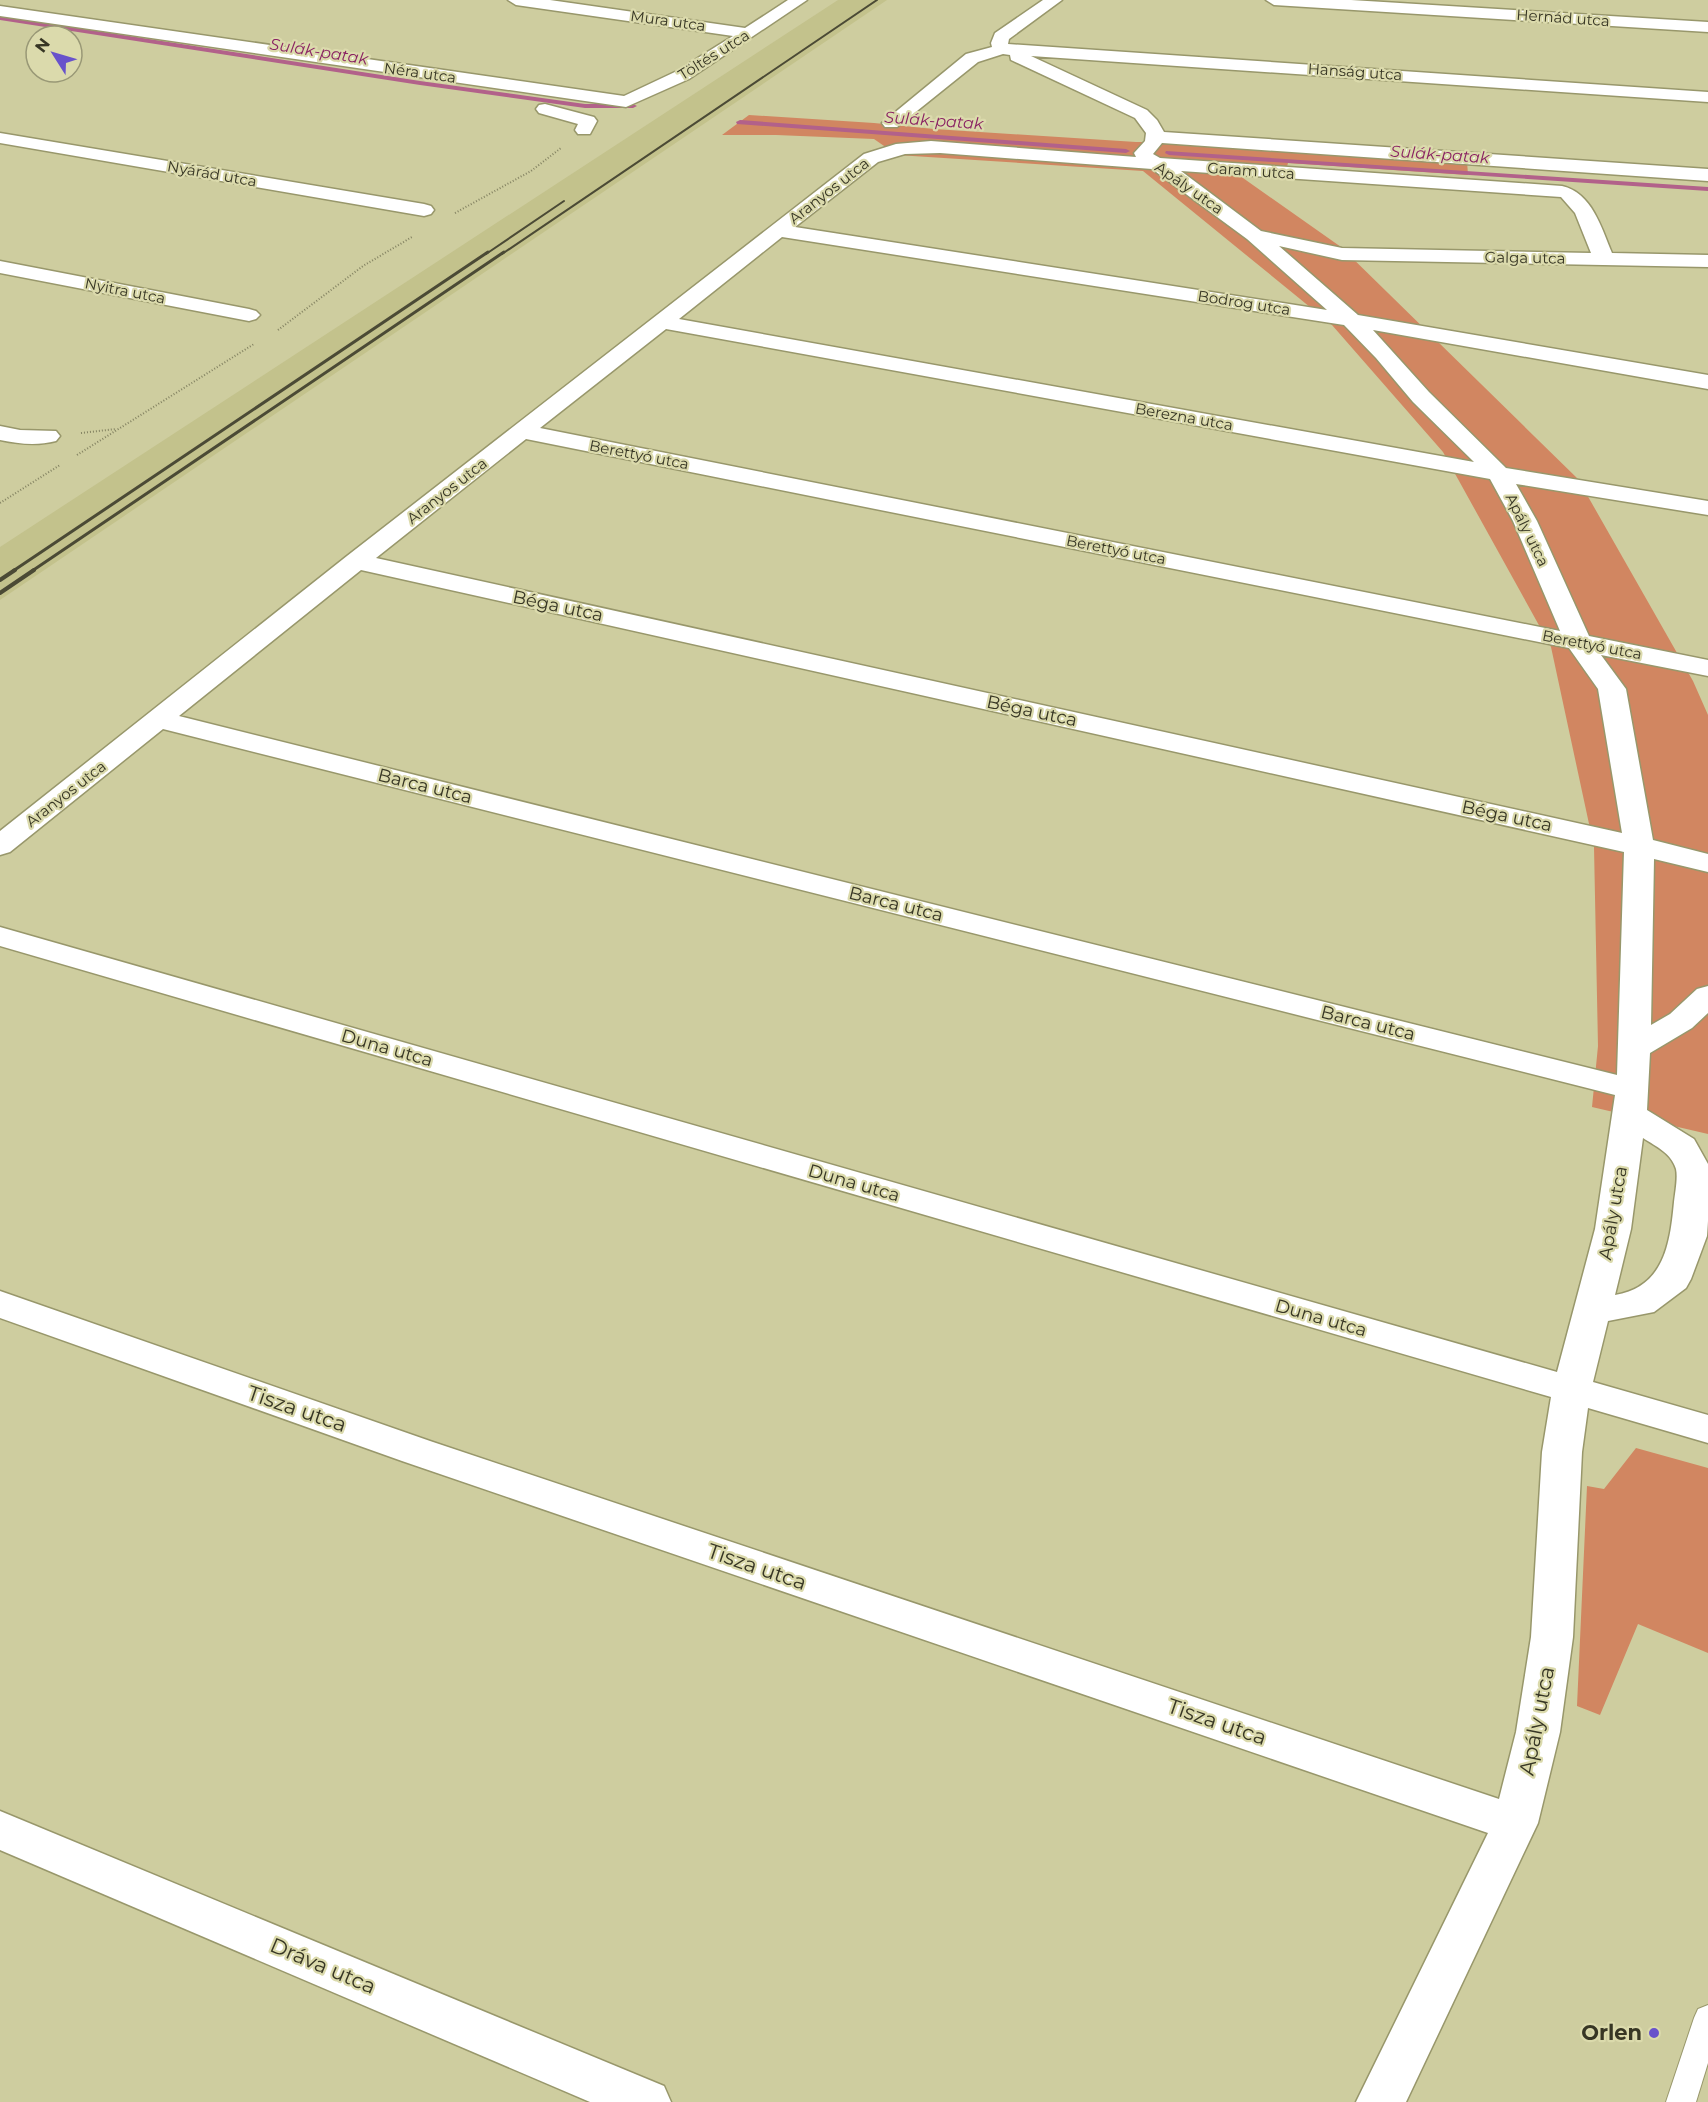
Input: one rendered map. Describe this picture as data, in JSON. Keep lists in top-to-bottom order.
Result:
{
  "streets": {
    "street": [
      "Hernád utca",
      "Mura utca",
      "Töltés utca",
      "Hanság utca",
      "Néra utca",
      "Garam utca",
      "Nyárád utca",
      "Apály utca",
      "Aranyos utca",
      "Galga utca",
      "Nyitra utca",
      "Bodrog utca",
      "Berezna utca",
      "Berettyó utca",
      "Béga utca",
      "Barca utca",
      "Duna utca",
      "Tisza utca",
      "Dráva utca"
    ]
  },
  "crossings": [
    ["Mura utca", "Töltés utca"],
    ["Töltés utca", "Néra utca"],
    ["Hanság utca", "Apály utca"],
    ["Garam utca", "Apály utca"],
    ["Garam utca", "Aranyos utca"],
    ["Garam utca", "Galga utca"],
    ["Apály utca", "Galga utca"],
    ["Apály utca", "Bodrog utca"],
    ["Apály utca", "Berezna utca"],
    ["Apály utca", "Berettyó utca"],
    ["Apály utca", "Béga utca"],
    ["Apály utca", "Barca utca"],
    ["Apály utca", "Duna utca"],
    ["Apály utca", "Tisza utca"],
    ["Aranyos utca", "Bodrog utca"],
    ["Aranyos utca", "Berezna utca"],
    ["Aranyos utca", "Berettyó utca"],
    ["Aranyos utca", "Béga utca"],
    ["Aranyos utca", "Barca utca"]
  ],
  "water": ["Sulák-patak"],
  "places": ["Orlen"],
  "north": "top left"
}
